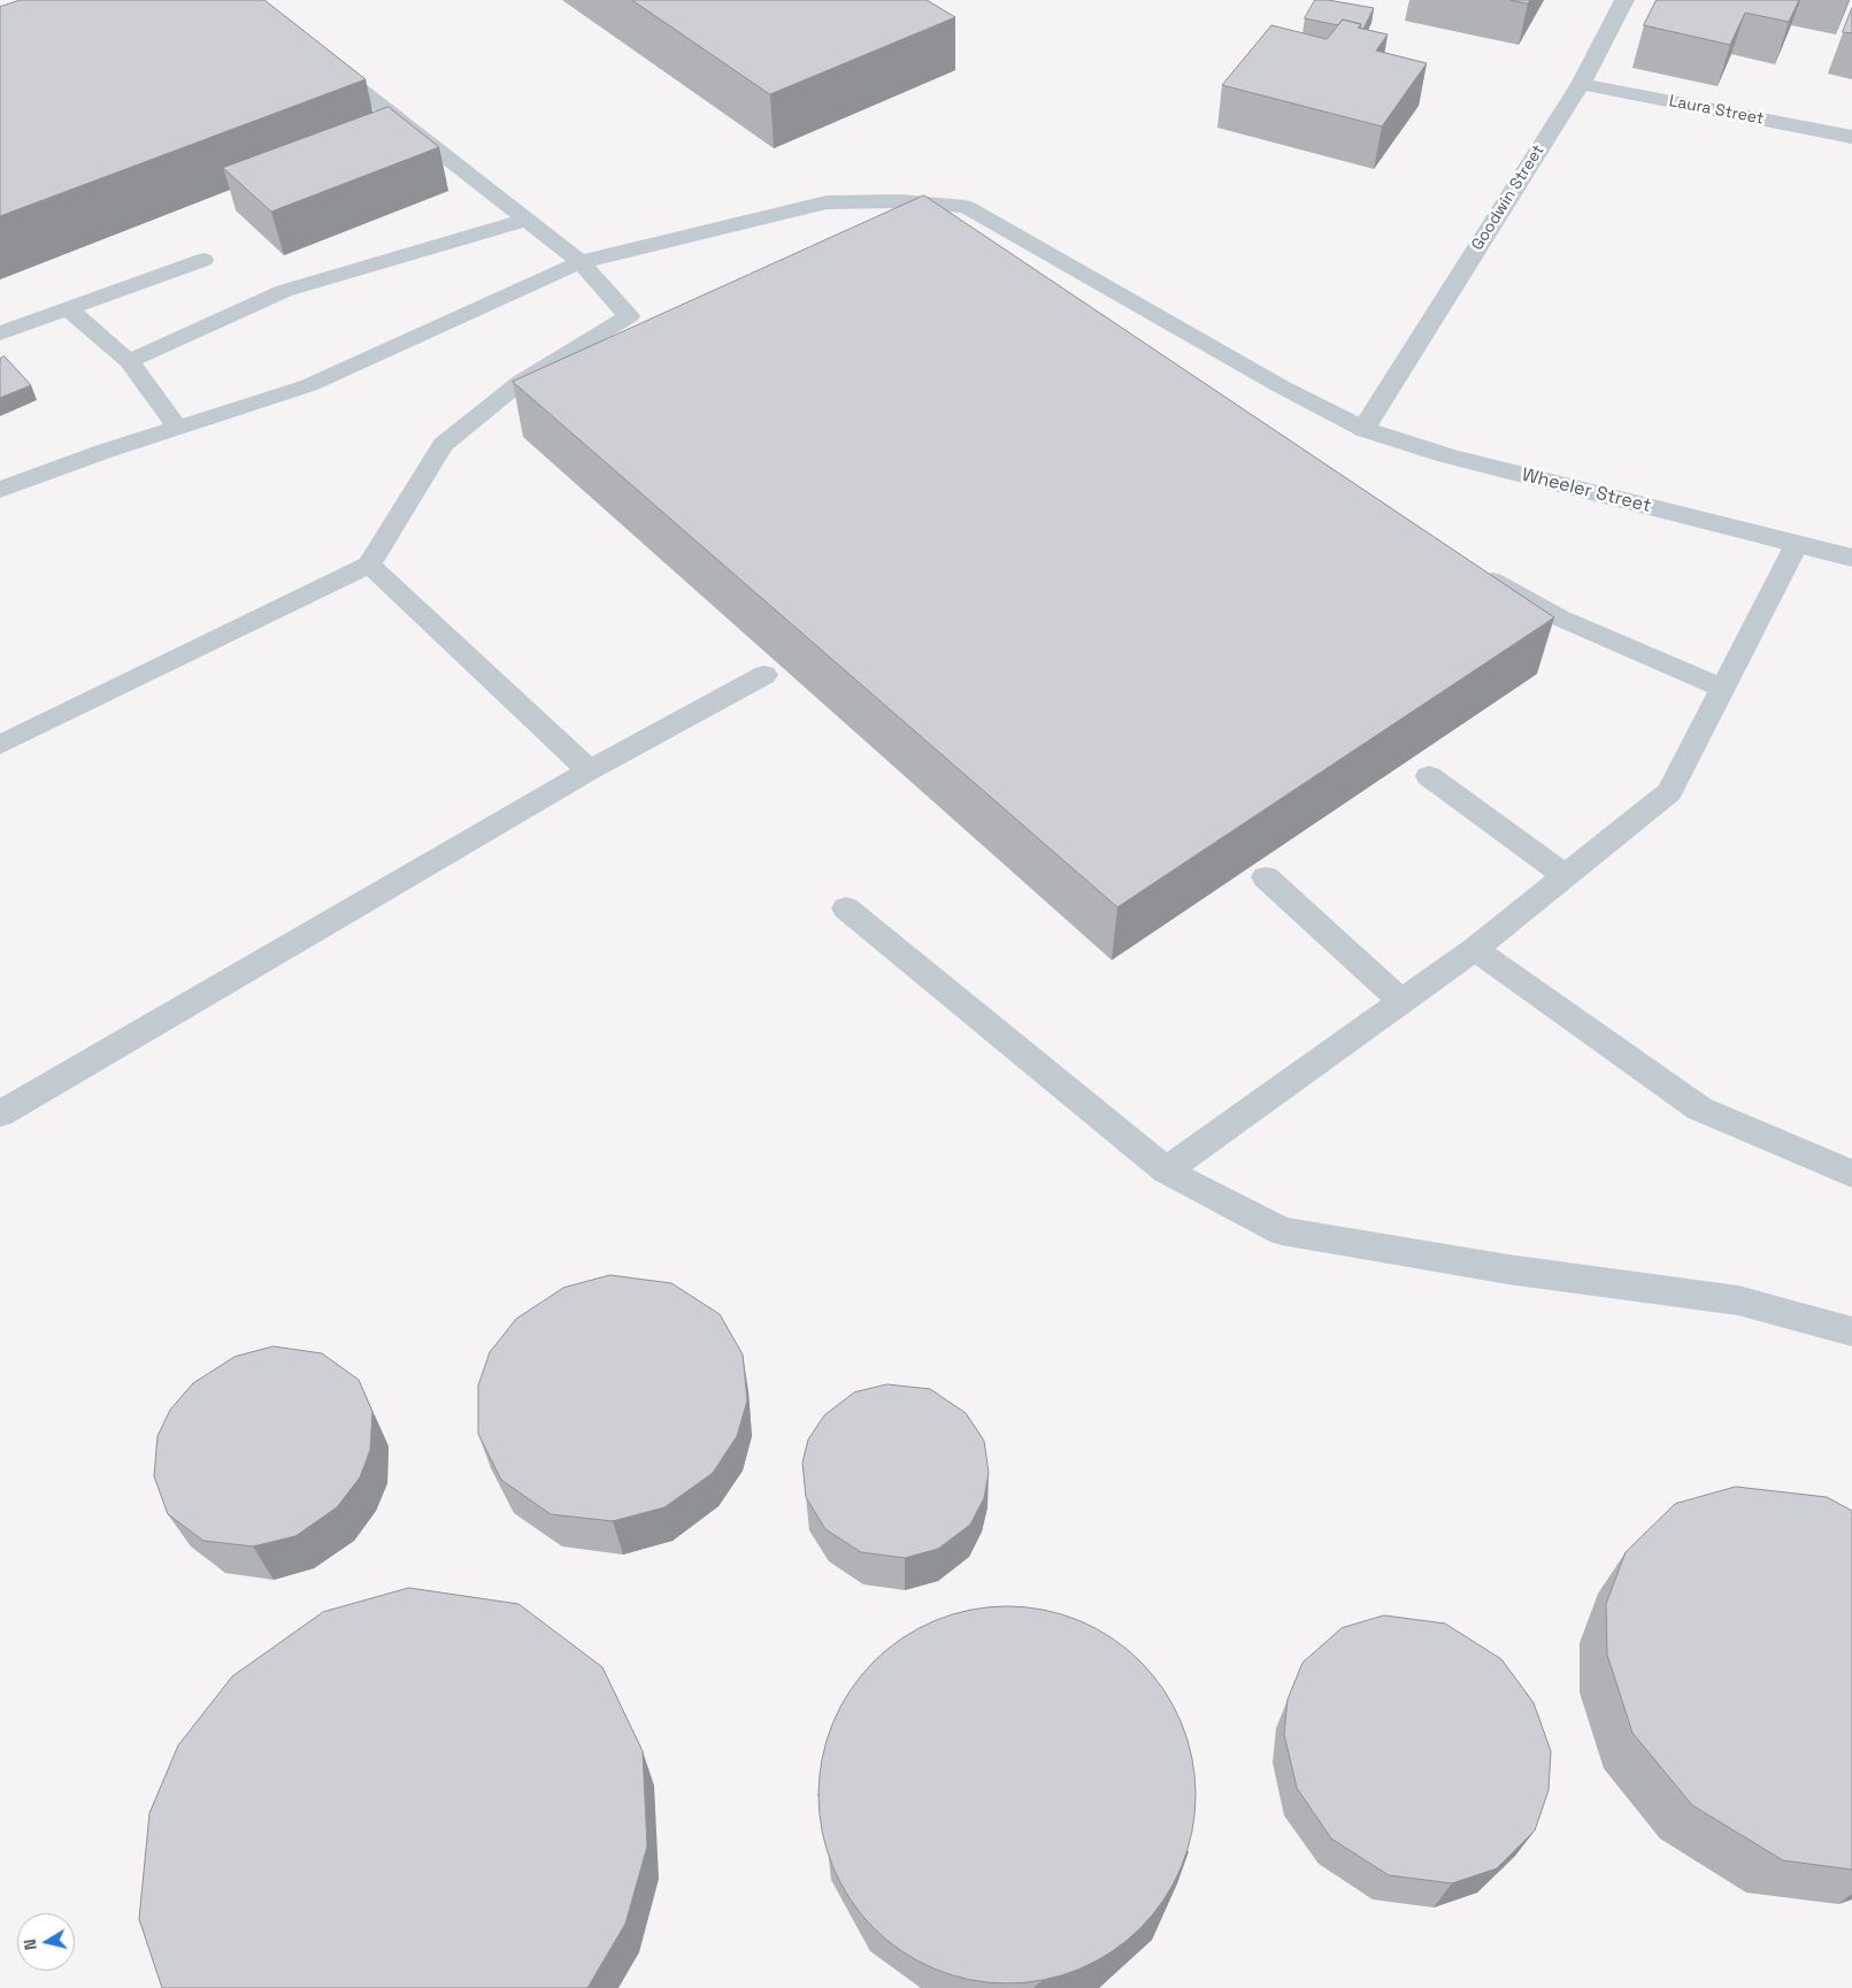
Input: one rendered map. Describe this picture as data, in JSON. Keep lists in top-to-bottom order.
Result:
{
  "streets": {
    "street": ["Laura Street", "Goodwin Street", "Wheeler Street"]
  },
  "crossings": [
    ["Laura Street", "Goodwin Street"],
    ["Goodwin Street", "Wheeler Street"]
  ],
  "north": "left"
}
